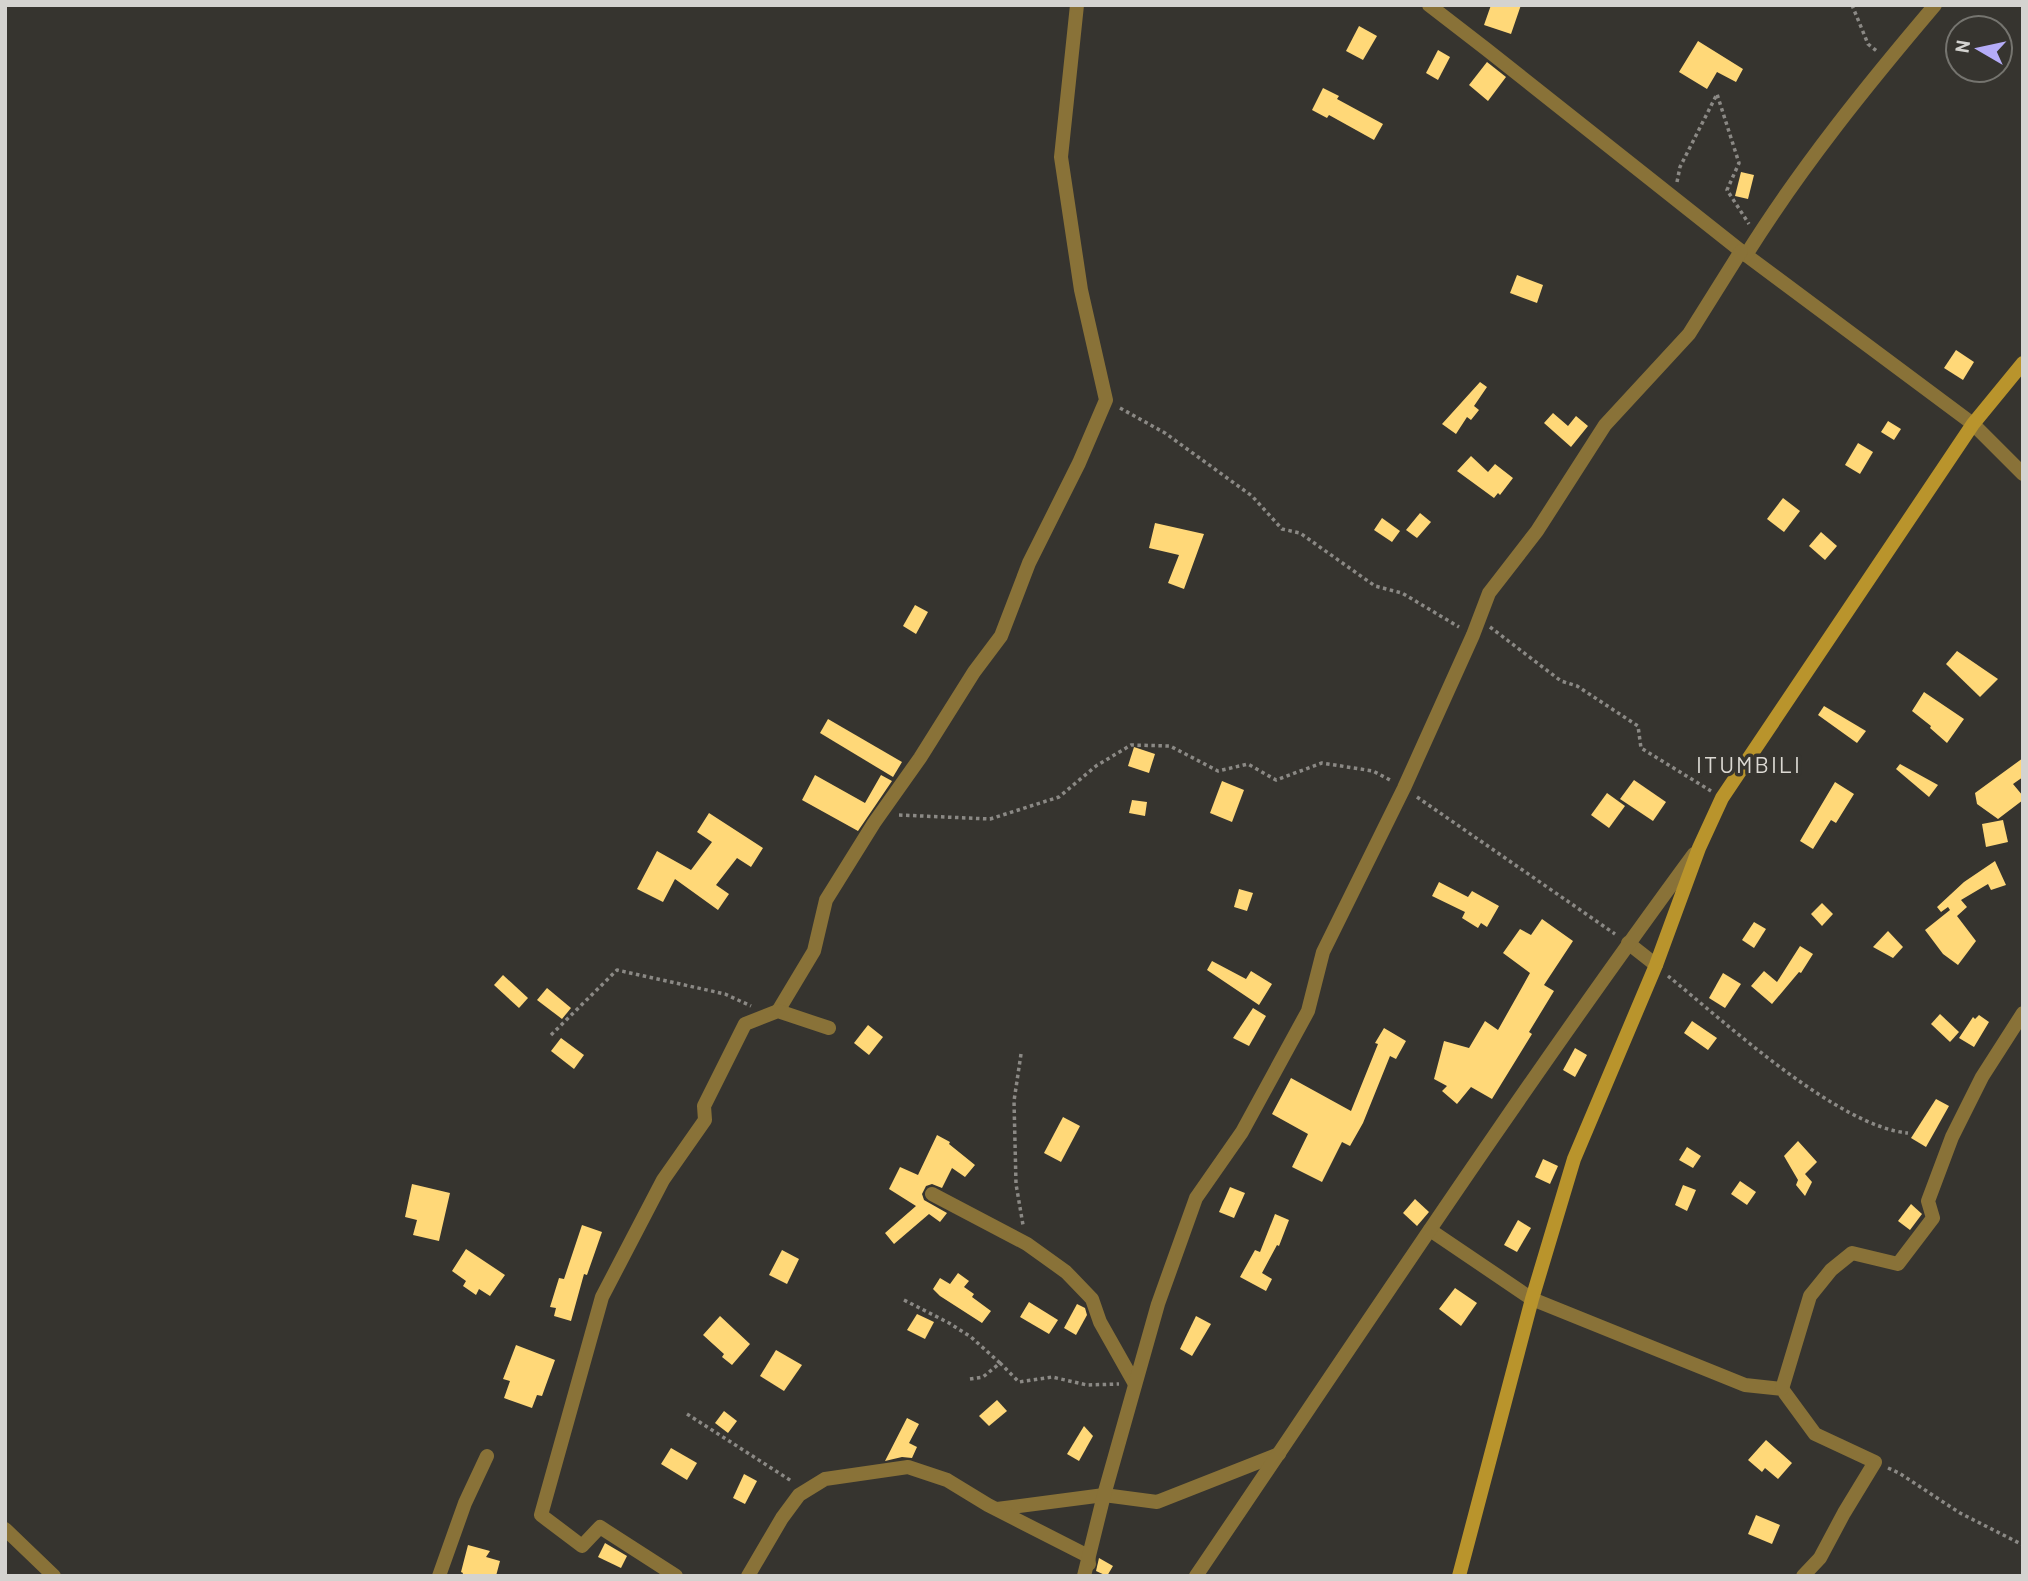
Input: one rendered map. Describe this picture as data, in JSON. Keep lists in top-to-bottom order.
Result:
{
  "districts": ["ITUMBILI"],
  "north": "left"
}
